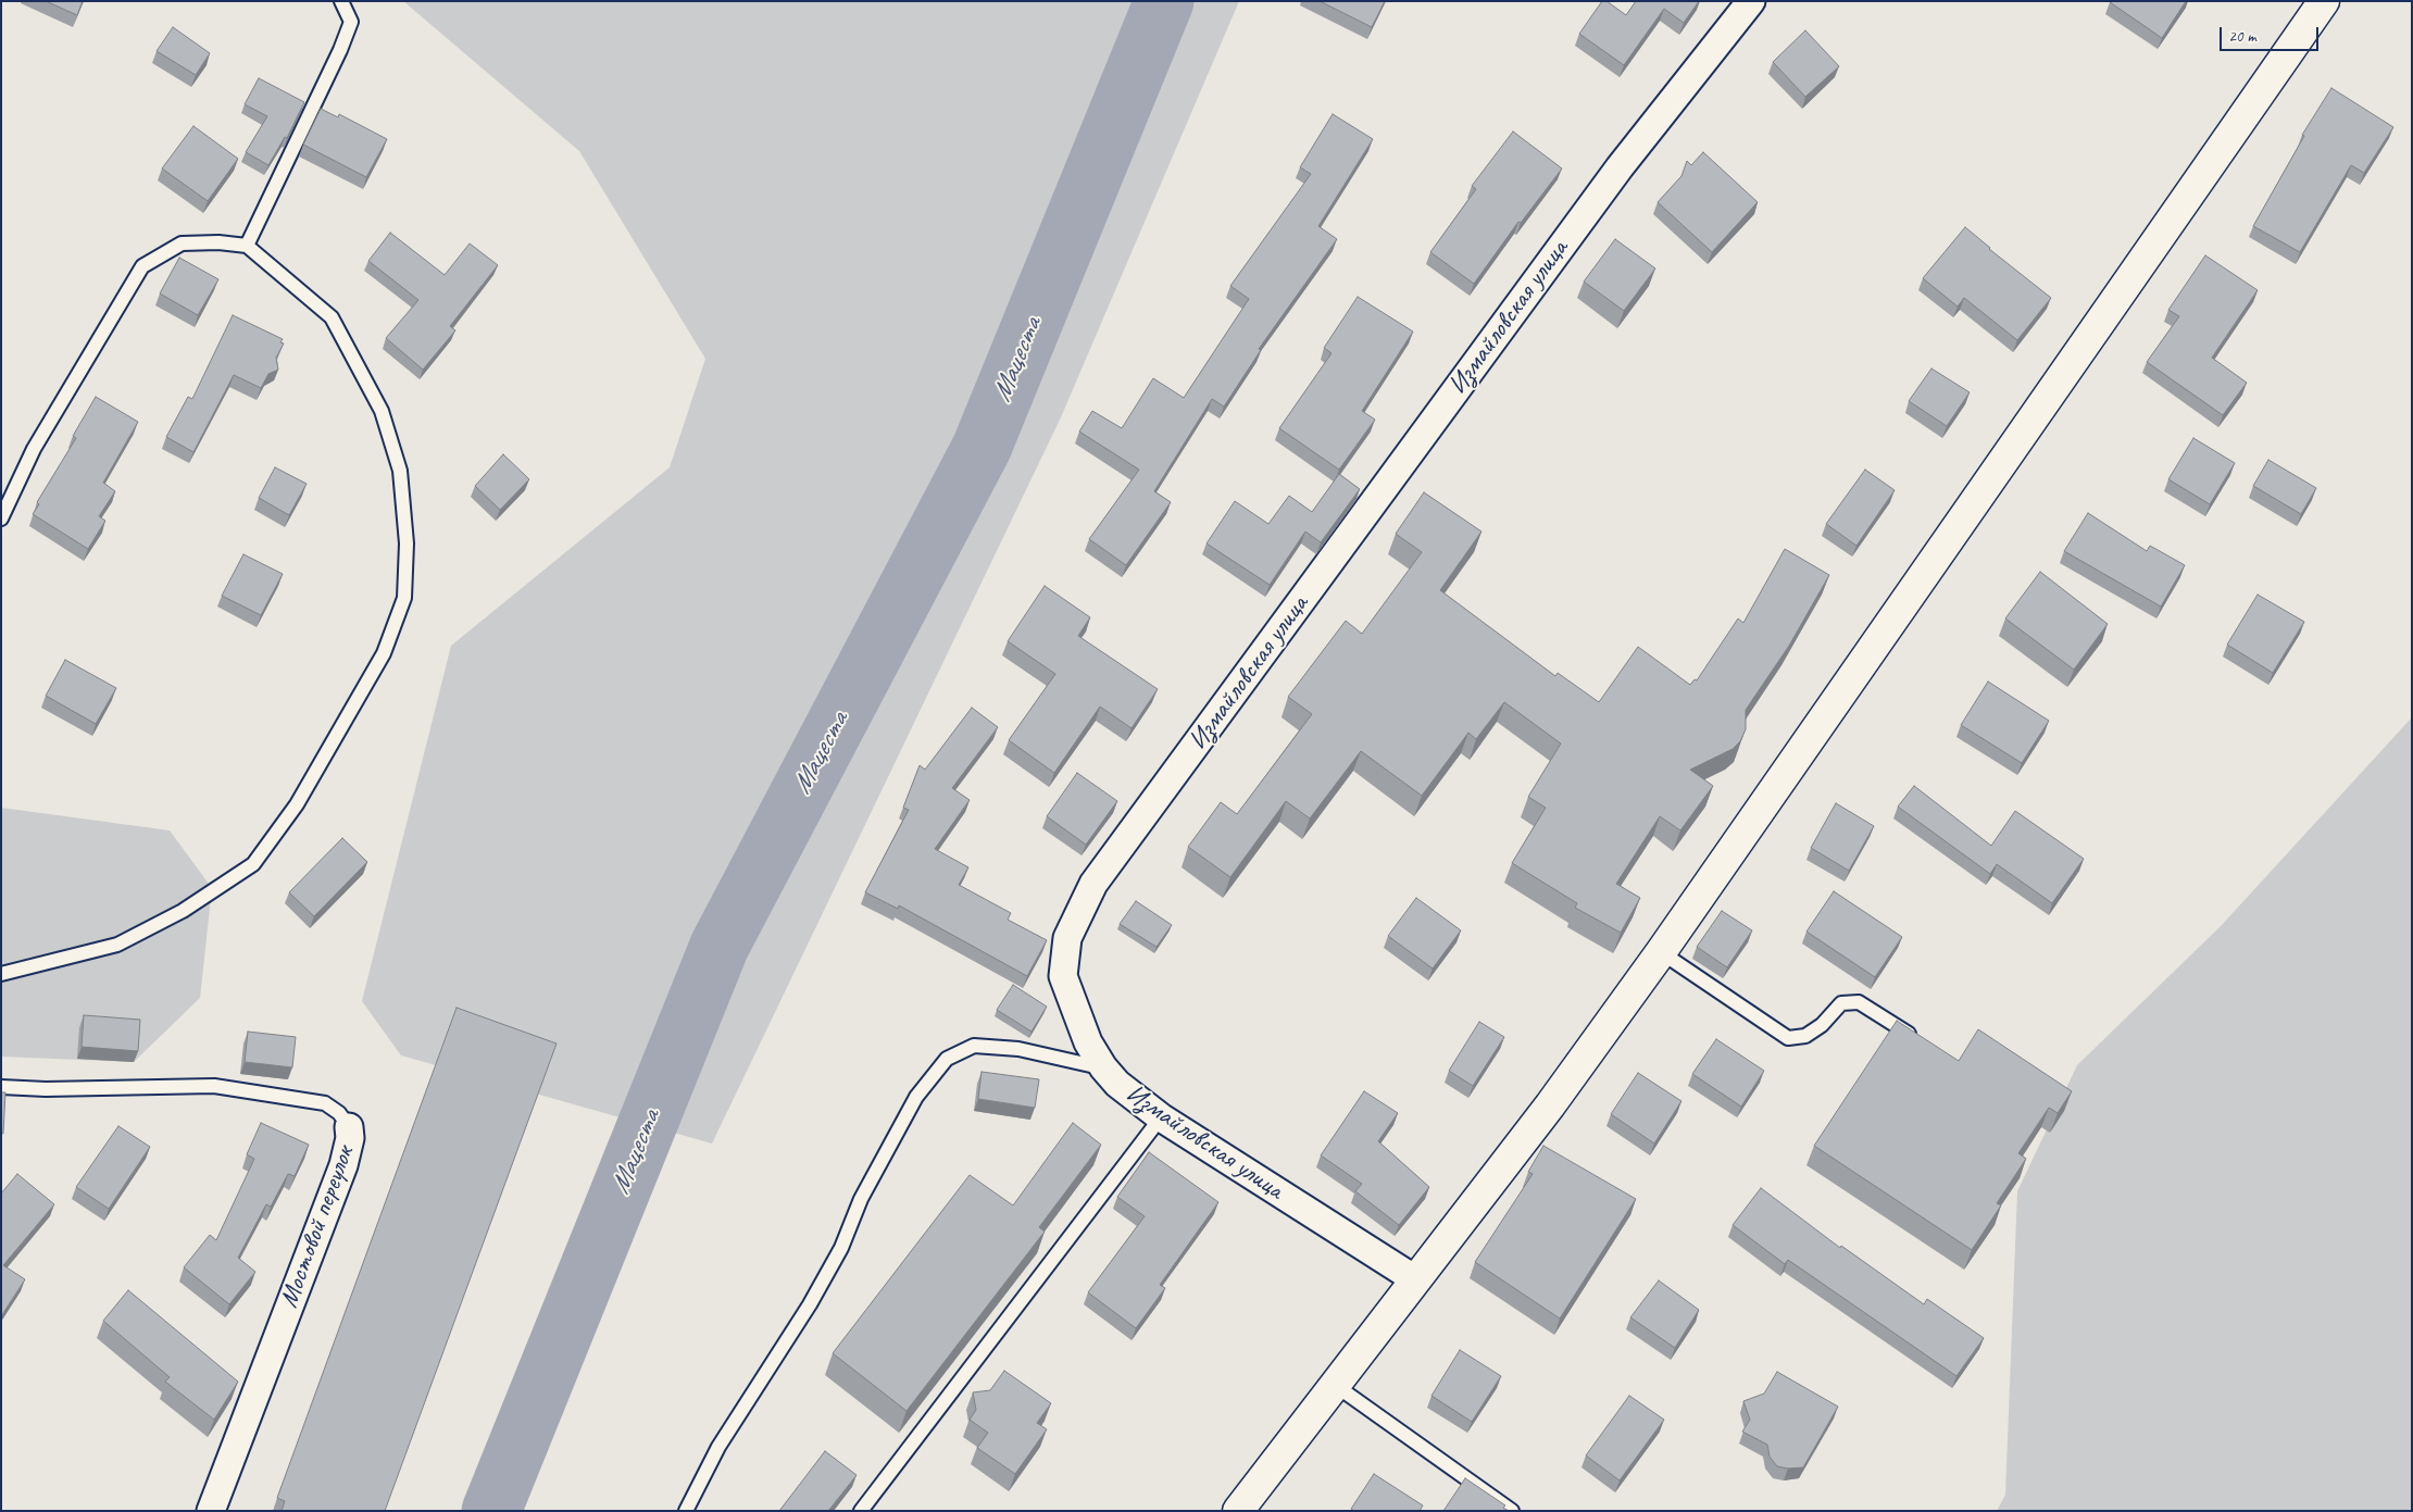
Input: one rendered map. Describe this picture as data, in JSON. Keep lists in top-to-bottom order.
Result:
{
  "streets": {
    "street": ["Измайловская улица", "Мостовой переулок"]
  },
  "water": ["Мацеста"],
  "scale_bar": "20 m"
}
